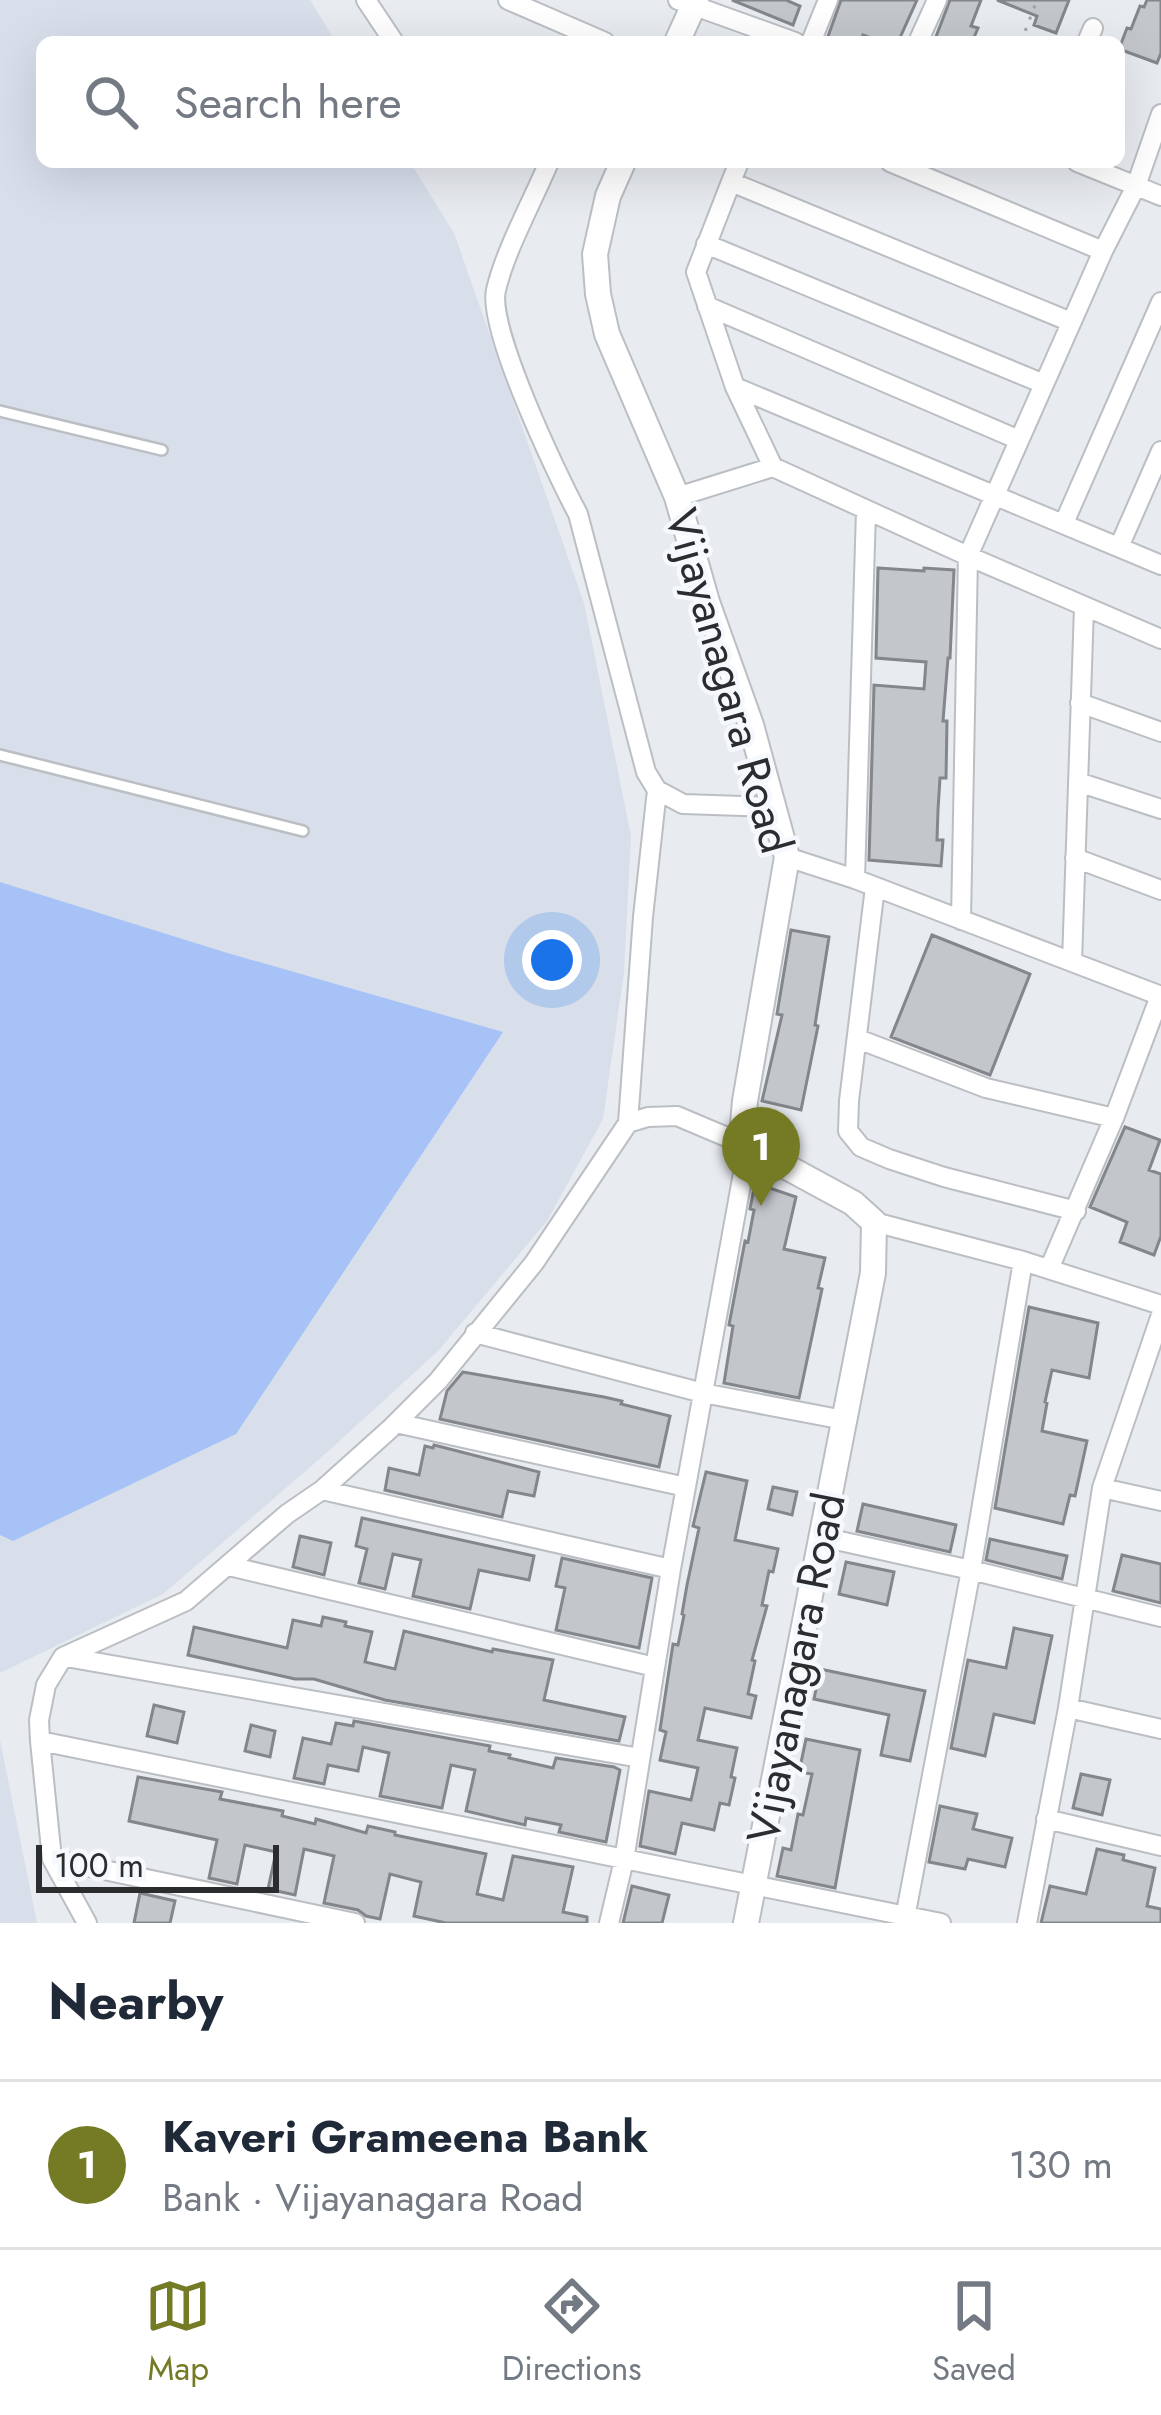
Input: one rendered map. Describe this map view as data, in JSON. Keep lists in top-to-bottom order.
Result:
{
  "streets": {
    "street": ["Vijayanagara Road"]
  },
  "scale_bar": "100 m",
  "page": {
    "search": "Search here",
    "pins": "1",
    "scale": "100 m",
    "heading": "Nearby",
    "list": [
      {
        "mark": "1",
        "name": "Kaveri Grameena Bank",
        "note": "Bank · Vijayanagara Road",
        "value": "130 m"
      }
    ],
    "nav": ["Map", "Directions", "Saved"]
  }
}
